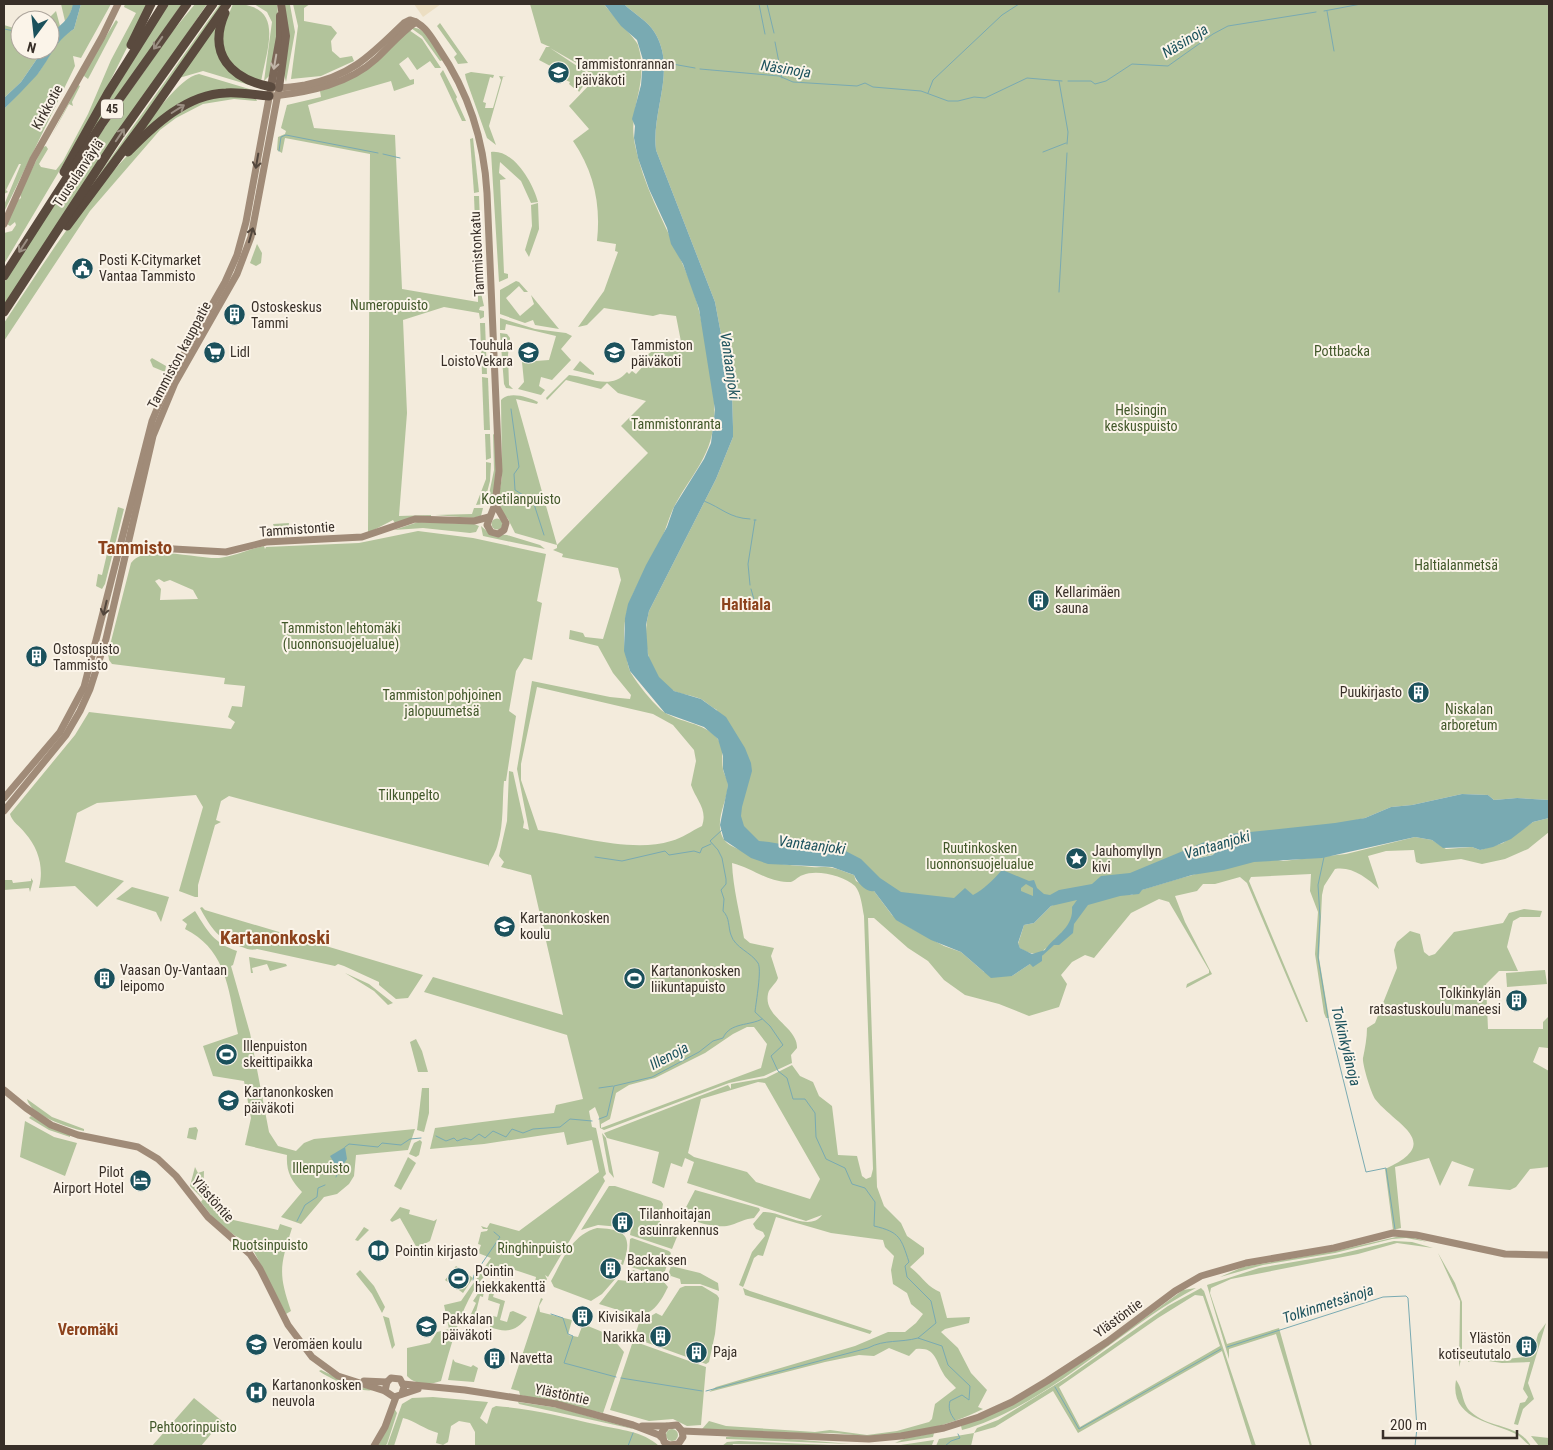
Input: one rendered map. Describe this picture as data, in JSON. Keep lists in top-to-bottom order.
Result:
{
  "streets": {
    "highway": ["45", "Tuusulanväylä"],
    "main road": [
      "Kirkkotie",
      "Tammistonkatu",
      "Tammiston kauppatie",
      "Tammistontie",
      "Ylästöntie"
    ]
  },
  "crossings": [
    ["Tammistonkatu", "Tammiston kauppatie"],
    ["Tammistonkatu", "Tammistontie"],
    ["Tammiston kauppatie", "Tammistontie"]
  ],
  "districts": [
    "Tammisto",
    "Haltiala",
    "Kartanonkoski",
    "Veromäki"
  ],
  "water": [
    "Näsinoja",
    "Vantaanjoki",
    "Tolkinkylänoja",
    "Illenoja",
    "Tolkinmetsänoja"
  ],
  "parks": [
    "Numeropuisto",
    "Pottbacka",
    "Helsingin keskuspuisto",
    "Tammistonranta",
    "Koetilanpuisto",
    "Haltialanmetsä",
    "Tammiston lehtomäki (luonnonsuojelualue)",
    "Tammiston pohjoinen jalopuumetsä",
    "Niskalan arboretum",
    "Tilkunpelto",
    "Ruutinkosken luonnonsuojelualue",
    "Illenpuisto",
    "Ruotsinpuisto",
    "Ringhinpuisto",
    "Pehtoorinpuisto"
  ],
  "places": {
    "school or university": [
      "Tammistonrannan päiväkoti",
      "Touhula LoistoVekara",
      "Tammiston päiväkoti",
      "Kartanonkosken koulu",
      "Kartanonkosken päiväkoti",
      "Pakkalan päiväkoti",
      "Veromäen koulu"
    ],
    "public building": ["Posti K-Citymarket Vantaa Tammisto"],
    "building": [
      "Ostoskeskus Tammi",
      "Kellarimäen sauna",
      "Ostospuisto Tammisto",
      "Puukirjasto",
      "Vaasan Oy-Vantaan leipomo",
      "Tolkinkylän ratsastuskoulu maneesi",
      "Tilanhoitajan asuinrakennus",
      "Backaksen kartano",
      "Kivisikala",
      "Narikka",
      "Ylästön kotiseututalo",
      "Paja",
      "Navetta"
    ],
    "supermarket": ["Lidl"],
    "place": ["Jauhomyllyn kivi"],
    "sports": ["Kartanonkosken liikuntapuisto", "Illenpuiston skeittipaikka", "Pointin hiekkakenttä"],
    "hotel": ["Pilot Airport Hotel"],
    "library": ["Pointin kirjasto"],
    "hospital": ["Kartanonkosken neuvola"]
  },
  "scale_bar": "200 m",
  "north": "bottom"
}
